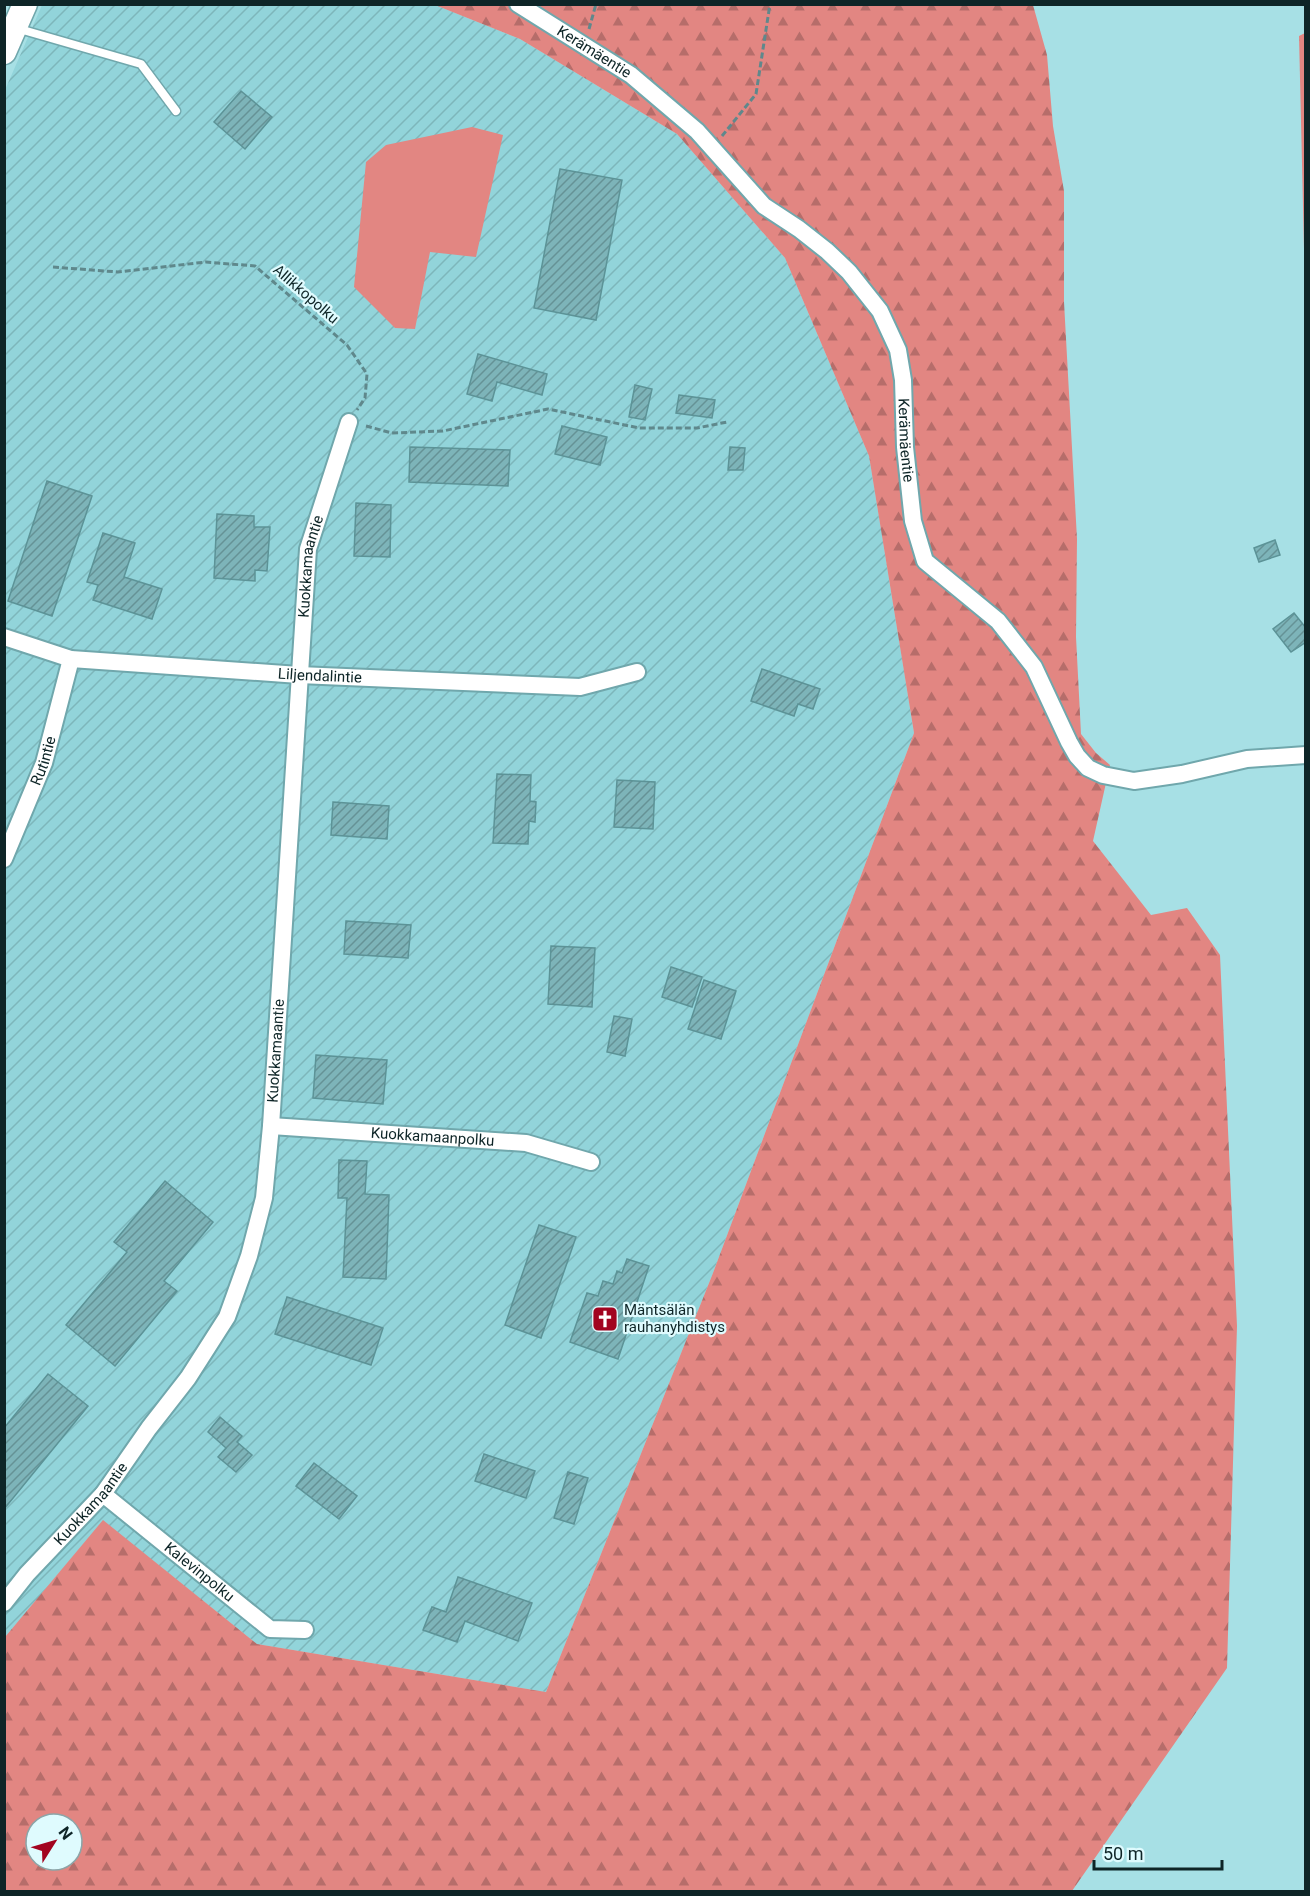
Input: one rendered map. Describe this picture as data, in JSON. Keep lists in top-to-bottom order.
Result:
{
  "streets": {
    "street": [
      "Kerämäentie",
      "Kuokkamaantie",
      "Liljendalintie",
      "Rutintie",
      "Kuokkamaanpolku",
      "Kalevinpolku"
    ],
    "path": ["Allikkopolku"]
  },
  "crossings": [
    ["Allikkopolku", "Kuokkamaantie"],
    ["Kuokkamaantie", "Liljendalintie"],
    ["Kuokkamaantie", "Kuokkamaanpolku"],
    ["Kuokkamaantie", "Kalevinpolku"],
    ["Liljendalintie", "Rutintie"]
  ],
  "places": {
    "church": ["Mäntsälän rauhanyhdistys"]
  },
  "scale_bar": "50 m",
  "north": "top right"
}
